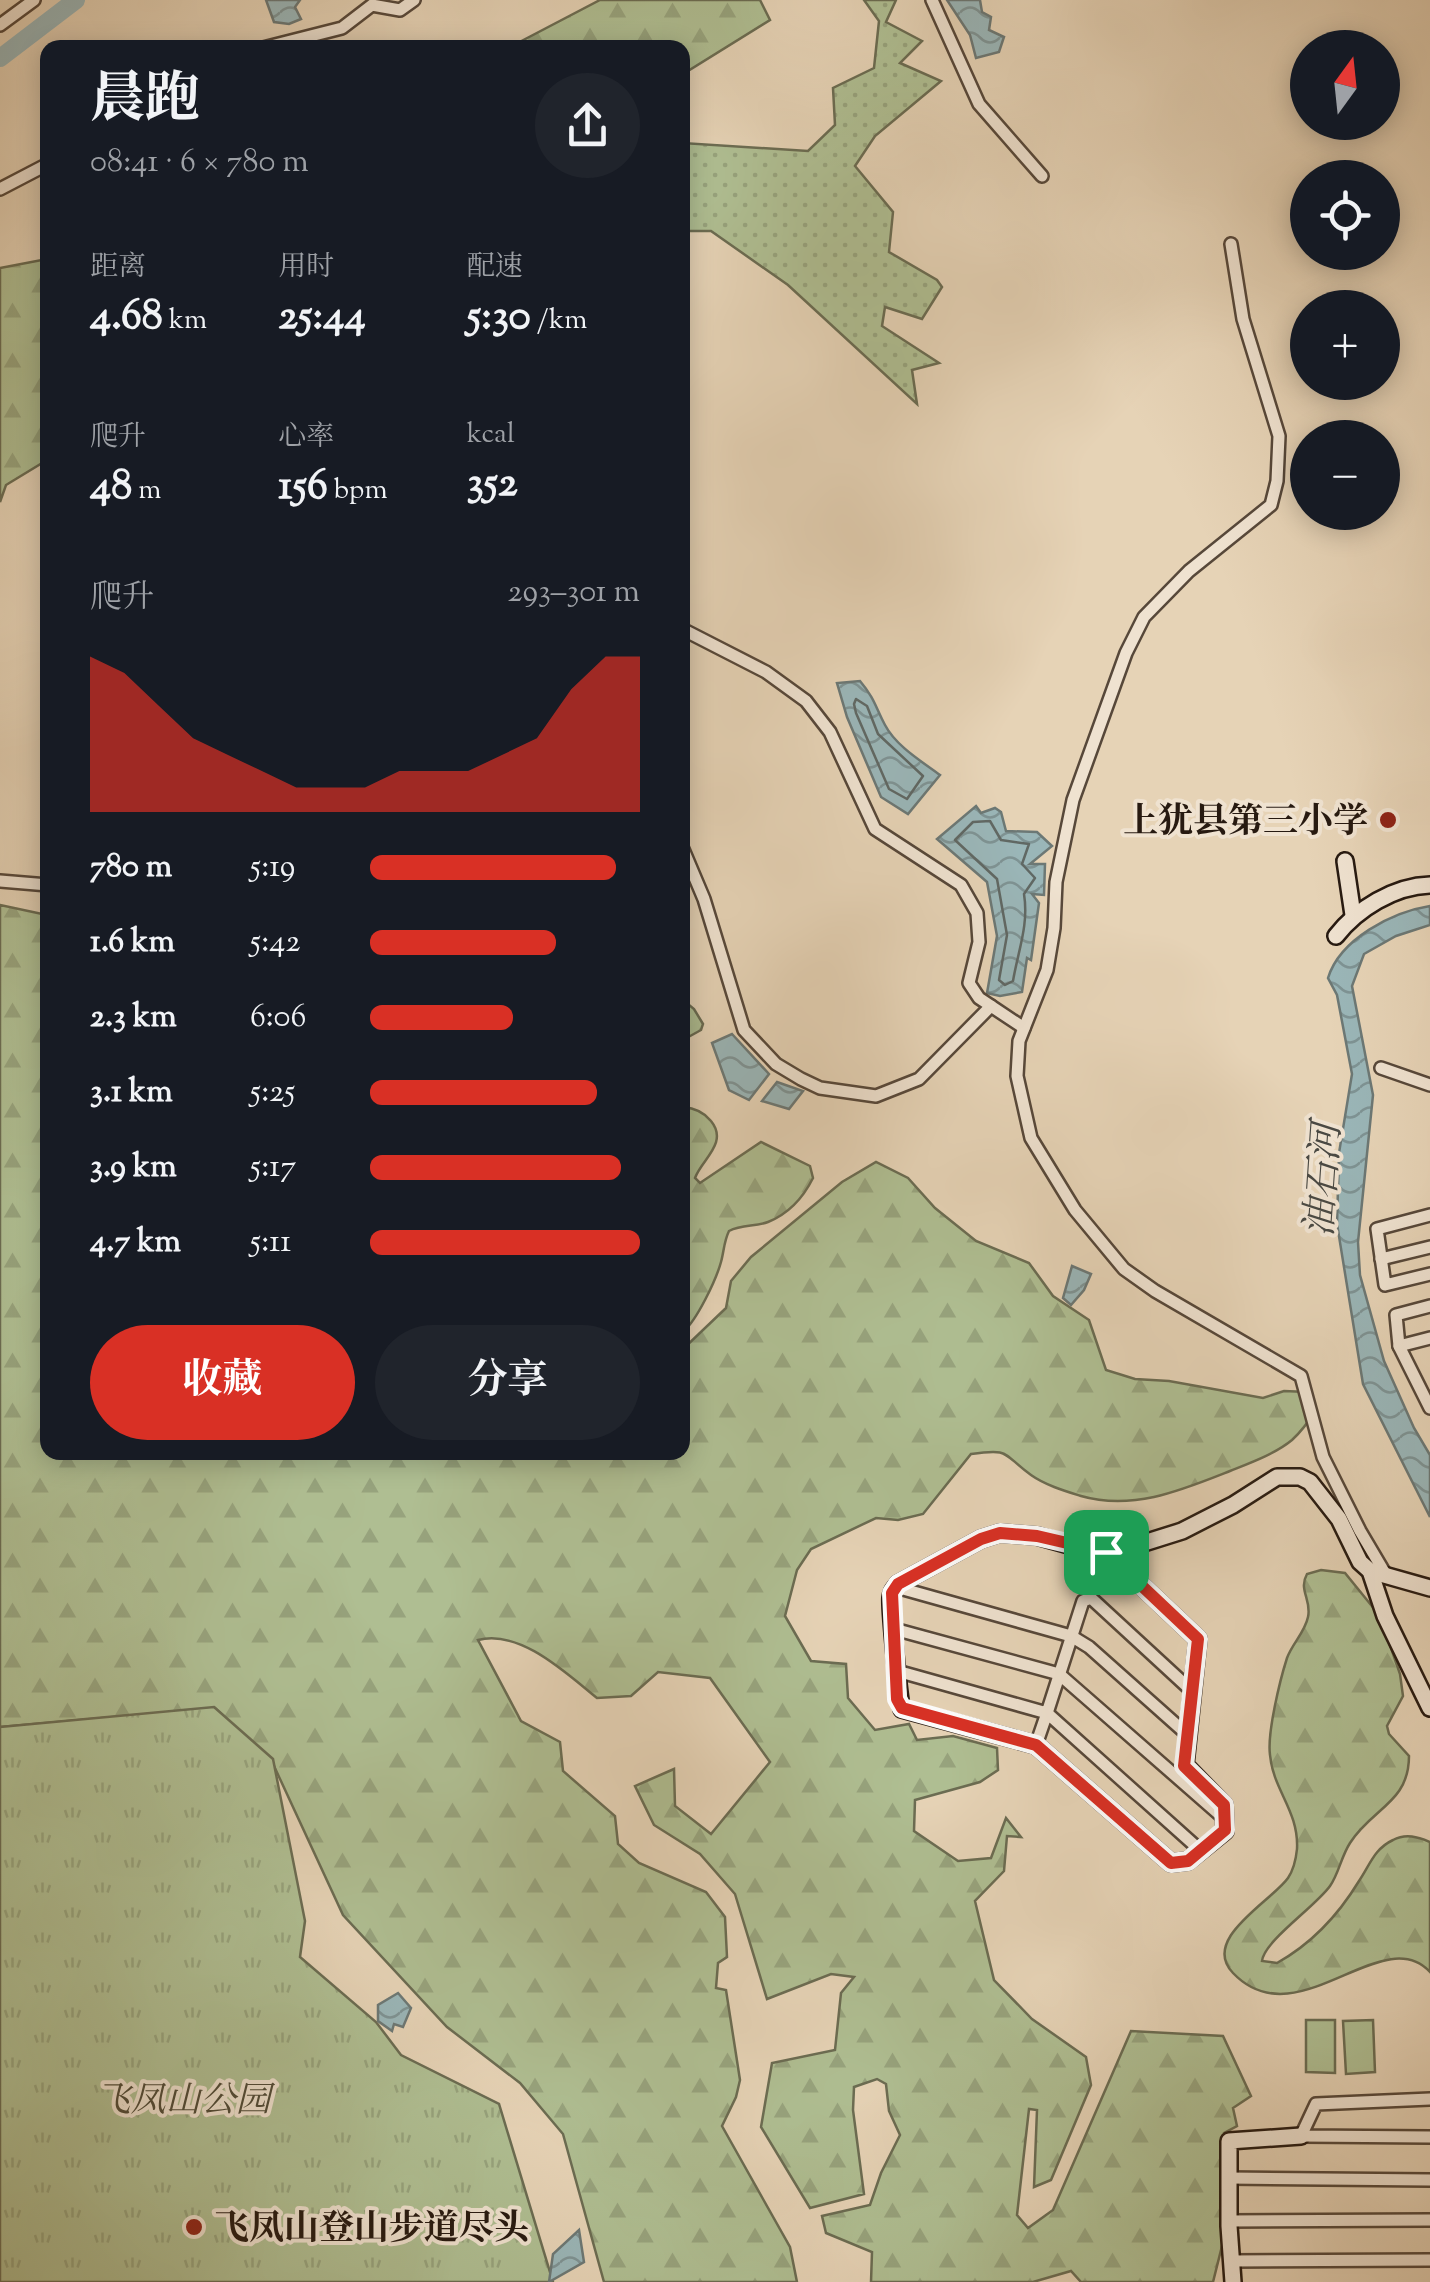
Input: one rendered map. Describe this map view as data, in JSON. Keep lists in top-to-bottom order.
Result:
{
  "water": ["油石河"],
  "parks": ["飞凤山公园"],
  "places": ["上犹县第三小学", "飞凤山登山步道尽头"],
  "north": "top",
  "page": {
    "map_buttons": ["+", "−"],
    "heading": ["晨跑", "08:41 · 6 × 780 m"],
    "stats": [
      ["距离", "4.68 km"],
      ["用时", "25:44"],
      ["配速", "5:30 /km"],
      ["爬升", "48 m"],
      ["心率", "156 bpm"],
      ["kcal", "352"]
    ],
    "chart": ["爬升", "293–301 m"],
    "list": [
      {
        "name": "780 m",
        "note": "5:19"
      },
      {
        "name": "1.6 km",
        "note": "5:42"
      },
      {
        "name": "2.3 km",
        "note": "6:06"
      },
      {
        "name": "3.1 km",
        "note": "5:25"
      },
      {
        "name": "3.9 km",
        "note": "5:17"
      },
      {
        "name": "4.7 km",
        "note": "5:11"
      }
    ],
    "buttons": ["收藏", "分享"]
  }
}
